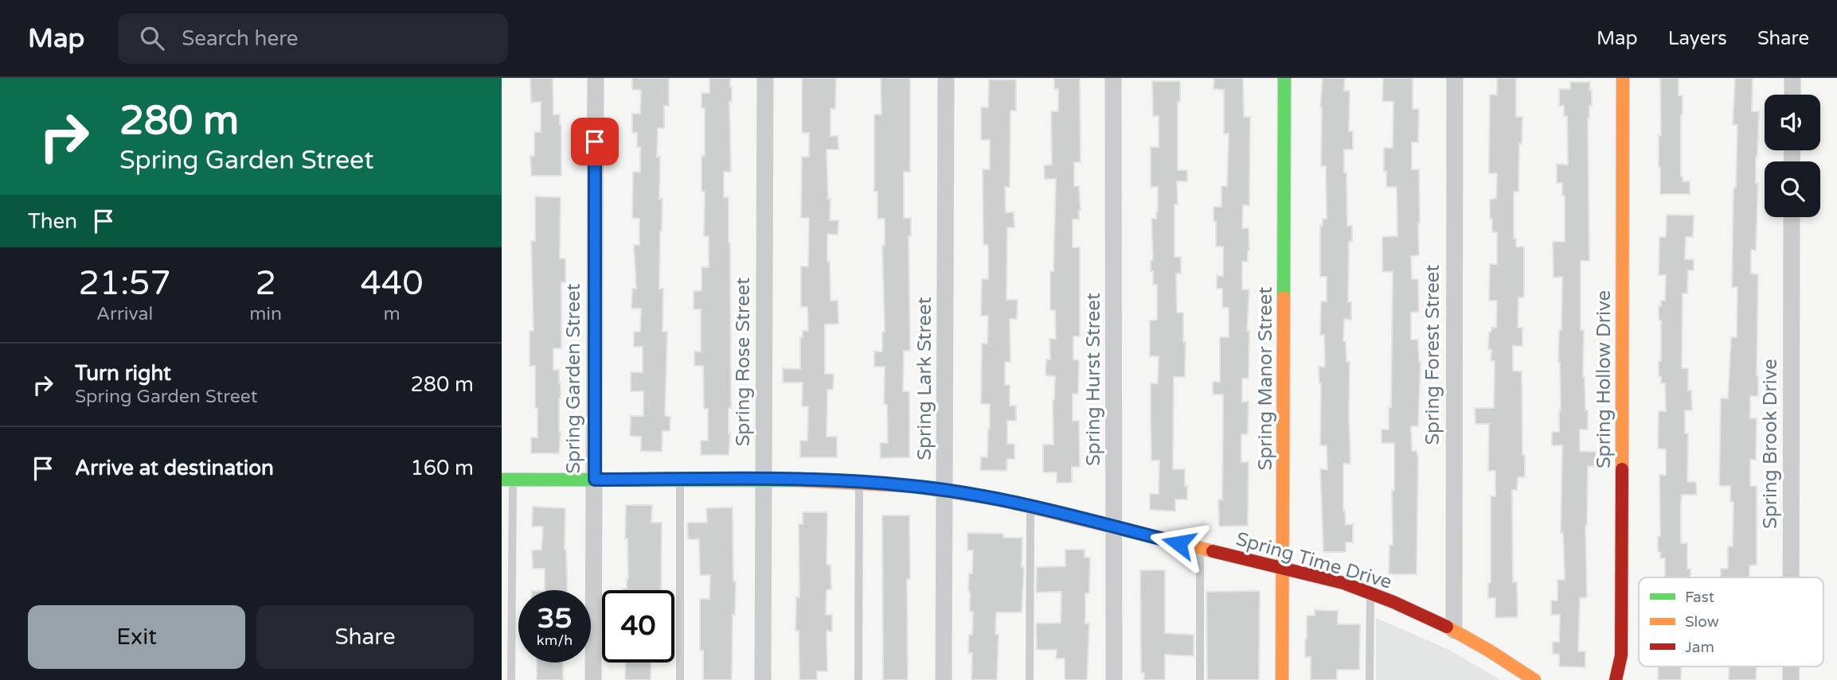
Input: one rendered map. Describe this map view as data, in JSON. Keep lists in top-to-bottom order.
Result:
{
  "streets": {
    "street": [
      "Spring Forest Street",
      "Spring Rose Street",
      "Spring Garden Street",
      "Spring Lark Street",
      "Spring Manor Street",
      "Spring Hurst Street",
      "Spring Hollow Drive",
      "Spring Brook Drive",
      "Spring Time Drive"
    ]
  },
  "crossings": [
    ["Spring Forest Street", "Spring Time Drive"],
    ["Spring Rose Street", "Spring Time Drive"],
    ["Spring Garden Street", "Spring Time Drive"],
    ["Spring Lark Street", "Spring Time Drive"],
    ["Spring Manor Street", "Spring Time Drive"],
    ["Spring Hurst Street", "Spring Time Drive"]
  ],
  "legend": ["Fast", "Slow", "Jam"],
  "page": {
    "header": "Map",
    "search": "Search here",
    "nav": ["Map", "Layers", "Share"],
    "turn": ["280 m", "Spring Garden Street"],
    "then": "Then",
    "eta": [
      "21:57",
      "Arrival",
      "2",
      "min",
      "440",
      "m"
    ],
    "list": [
      {
        "name": "Turn right",
        "note": "Spring Garden Street",
        "value": "280 m"
      },
      {
        "name": "Arrive at destination",
        "value": "160 m"
      }
    ],
    "speed": "35 km/h",
    "limit": "40",
    "buttons": ["Exit", "Share"]
  }
}
